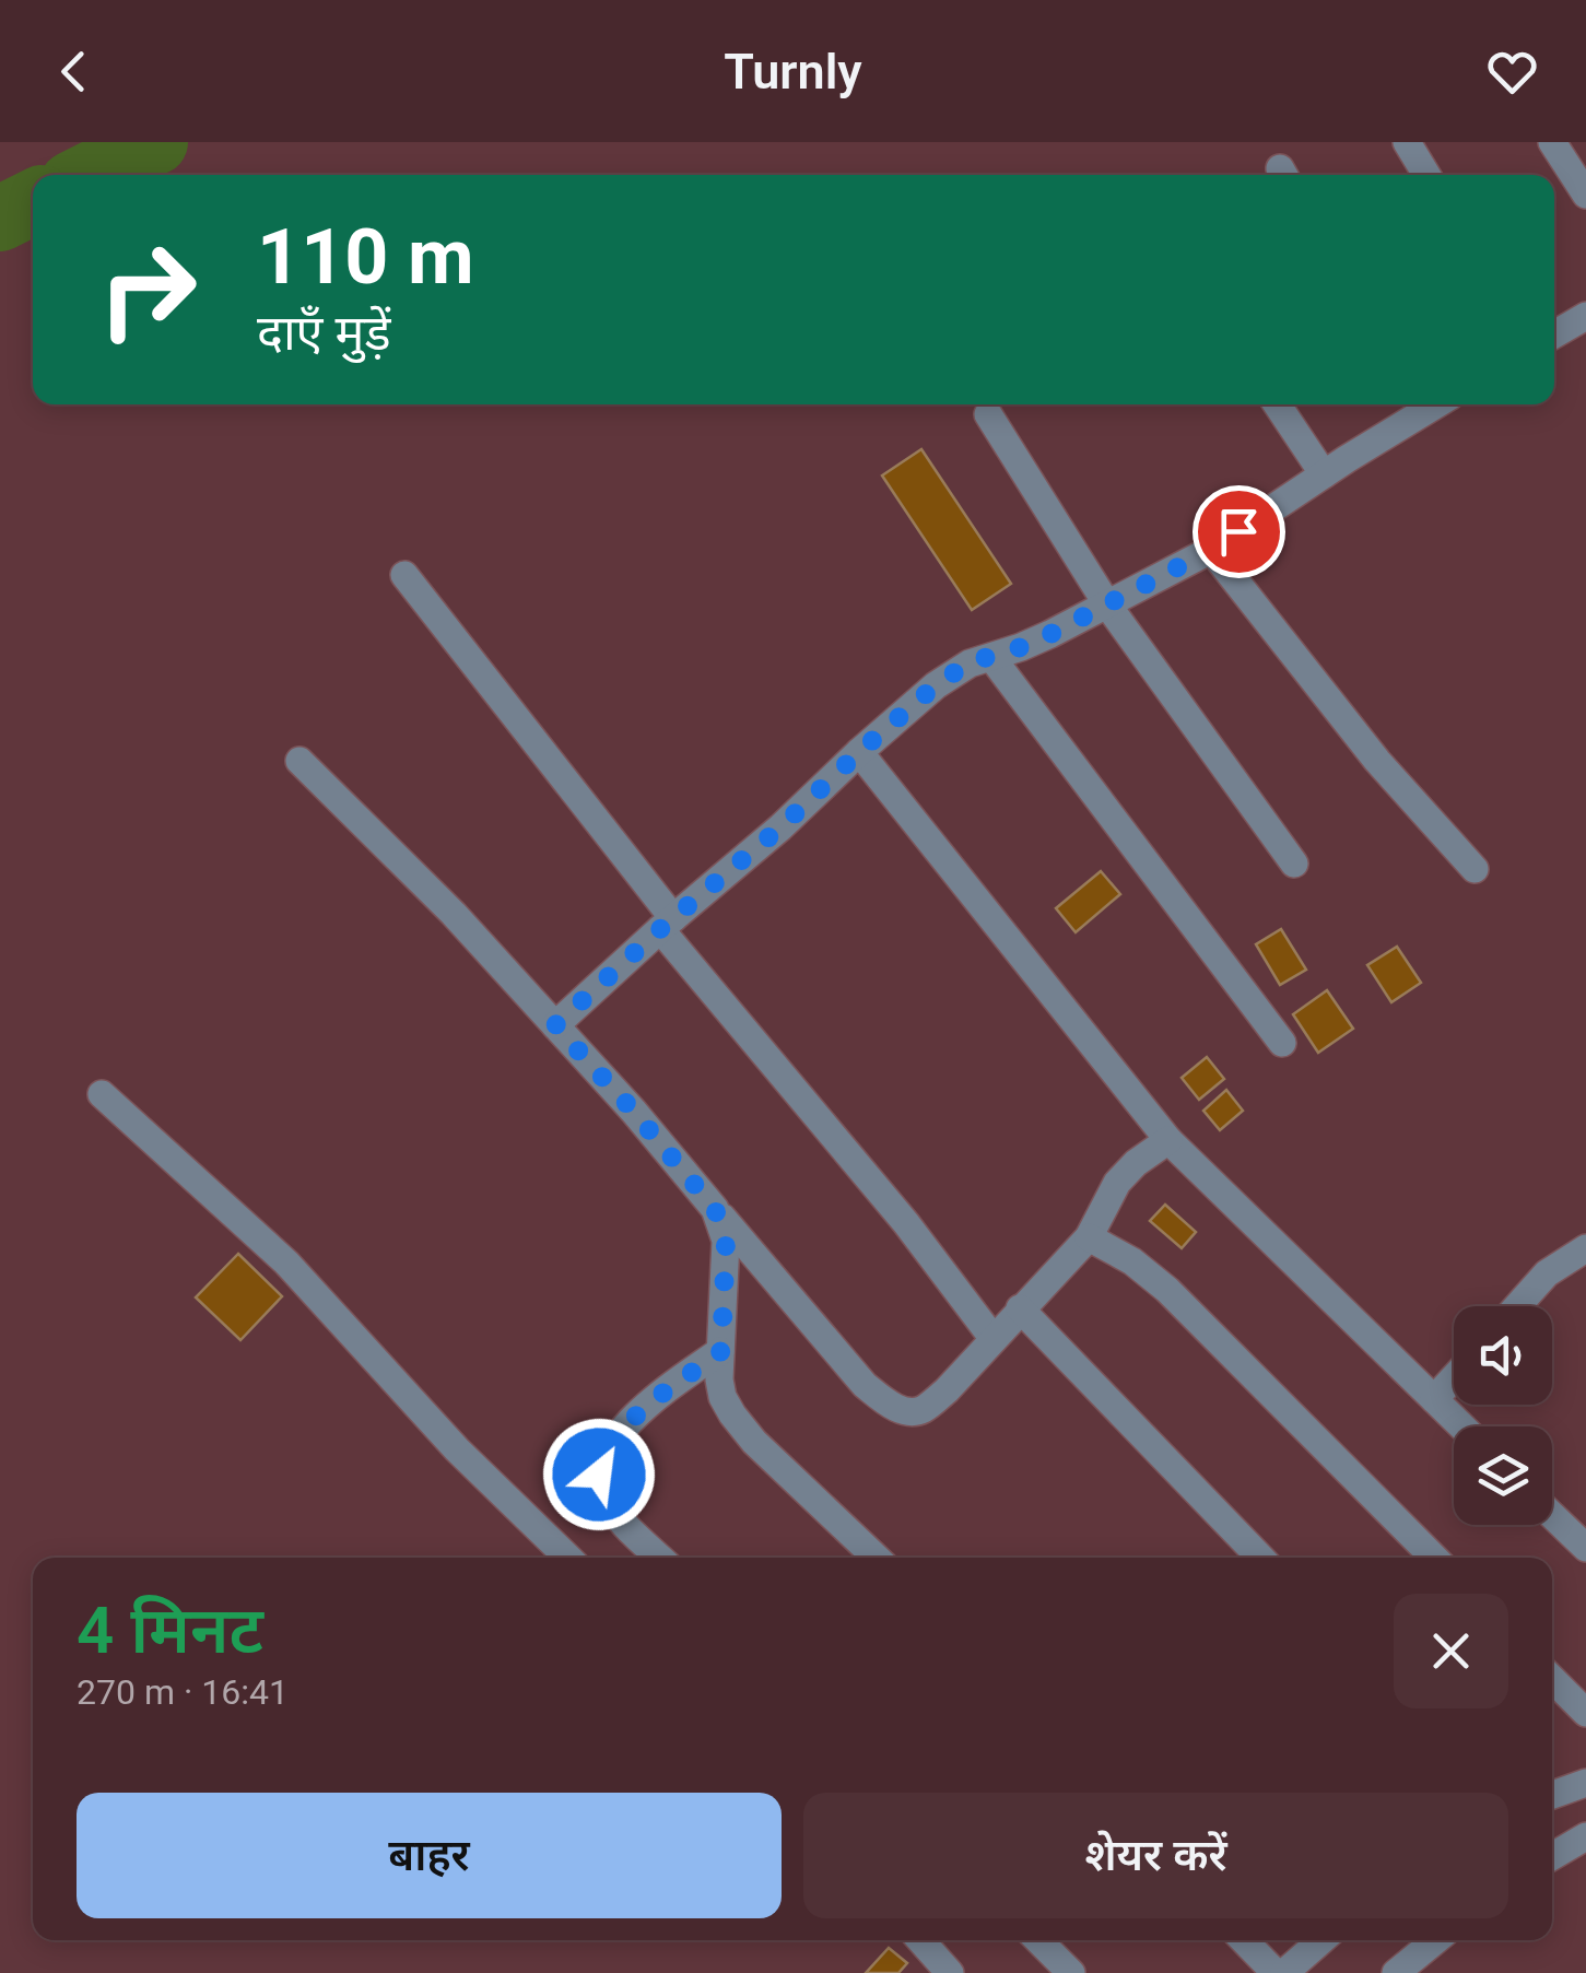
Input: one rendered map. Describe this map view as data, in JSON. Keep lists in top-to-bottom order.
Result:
{
  "page": {
    "header": "Turnly",
    "turn": ["110 m", "दाएँ मुड़ें"],
    "heading": ["4 मिनट", "270 m · 16:41"],
    "buttons": ["बाहर", "शेयर करें"]
  }
}
